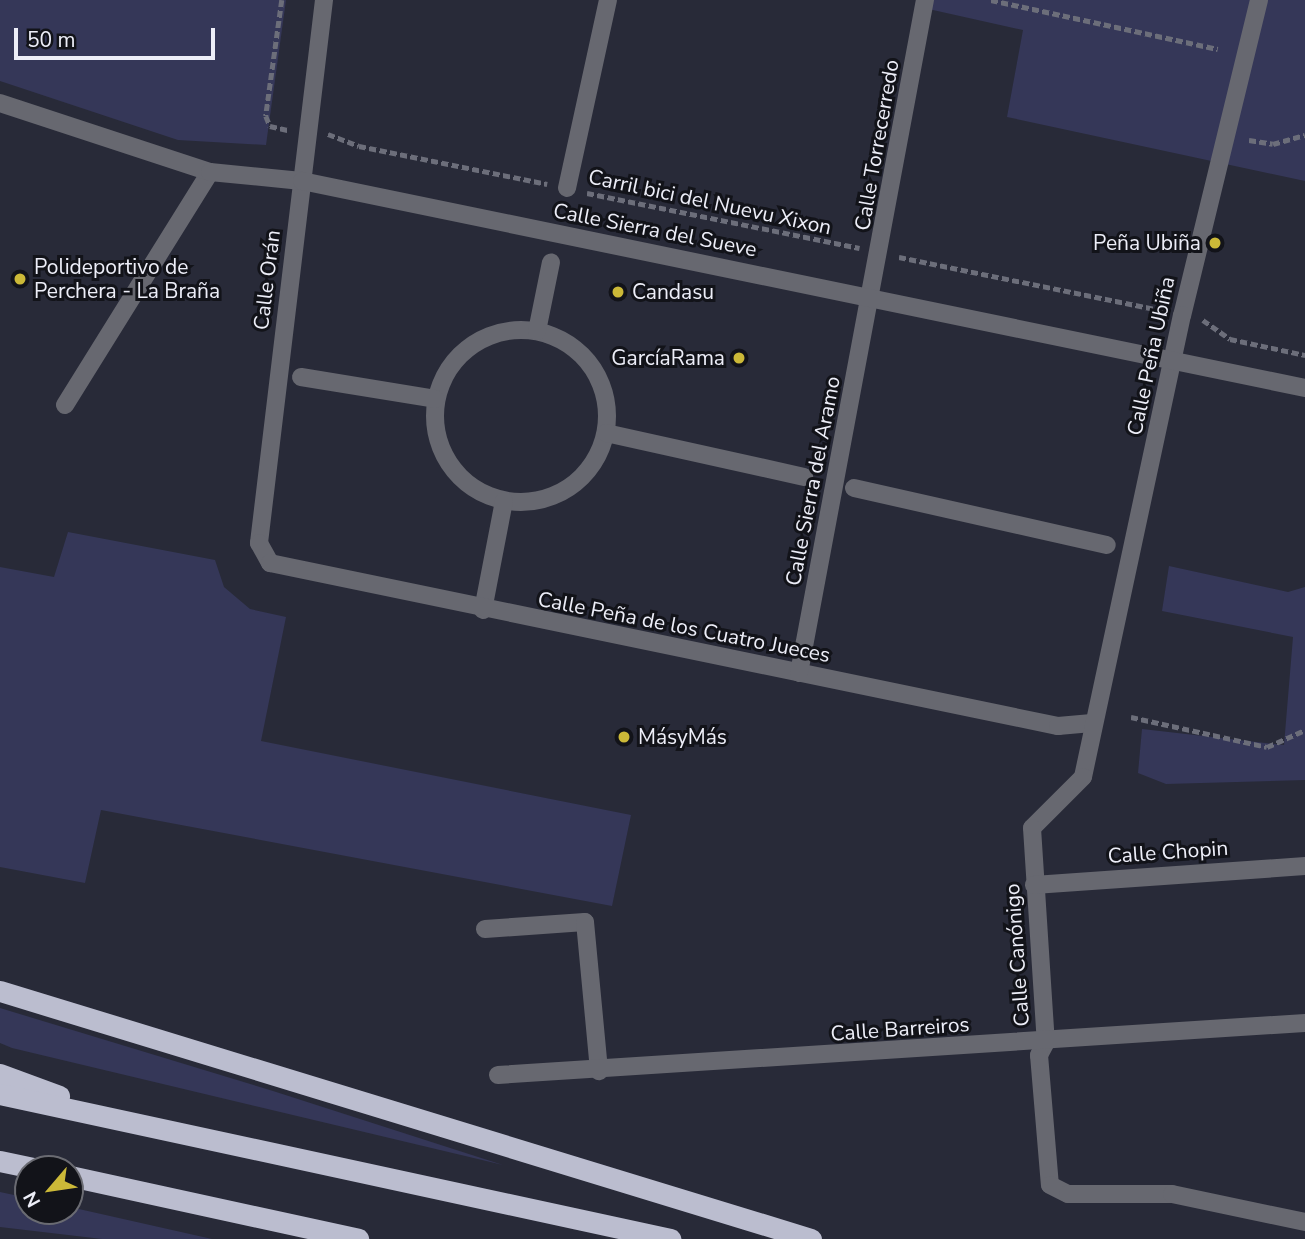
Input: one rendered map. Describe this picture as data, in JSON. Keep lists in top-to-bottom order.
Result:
{
  "streets": {
    "street": [
      "Calle Torrecerredo",
      "Calle Sierra del Sueve",
      "Calle Orán",
      "Calle Peña Ubiña",
      "Calle Sierra del Aramo",
      "Calle Peña de los Cuatro Jueces",
      "Calle Chopin",
      "Calle Canónigo",
      "Calle Barreiros"
    ],
    "path": ["Carril bici del Nuevu Xixon"]
  },
  "crossings": [
    ["Calle Torrecerredo", "Carril bici del Nuevu Xixon"],
    ["Calle Torrecerredo", "Calle Sierra del Sueve"],
    ["Calle Torrecerredo", "Calle Sierra del Aramo"],
    ["Carril bici del Nuevu Xixon", "Calle Orán"],
    ["Carril bici del Nuevu Xixon", "Calle Peña Ubiña"],
    ["Calle Sierra del Sueve", "Calle Orán"],
    ["Calle Sierra del Sueve", "Calle Peña Ubiña"],
    ["Calle Sierra del Sueve", "Calle Sierra del Aramo"],
    ["Calle Orán", "Calle Peña de los Cuatro Jueces"],
    ["Calle Peña Ubiña", "Calle Peña de los Cuatro Jueces"],
    ["Calle Peña Ubiña", "Calle Canónigo"],
    ["Calle Sierra del Aramo", "Calle Peña de los Cuatro Jueces"],
    ["Calle Peña de los Cuatro Jueces", "Calle Canónigo"],
    ["Calle Chopin", "Calle Canónigo"],
    ["Calle Canónigo", "Calle Barreiros"]
  ],
  "places": [
    "Peña Ubiña",
    "Polideportivo de Perchera - La Braña",
    "Candasu",
    "GarcíaRama",
    "MásyMás"
  ],
  "scale_bar": "50 m",
  "north": "bottom left"
}
